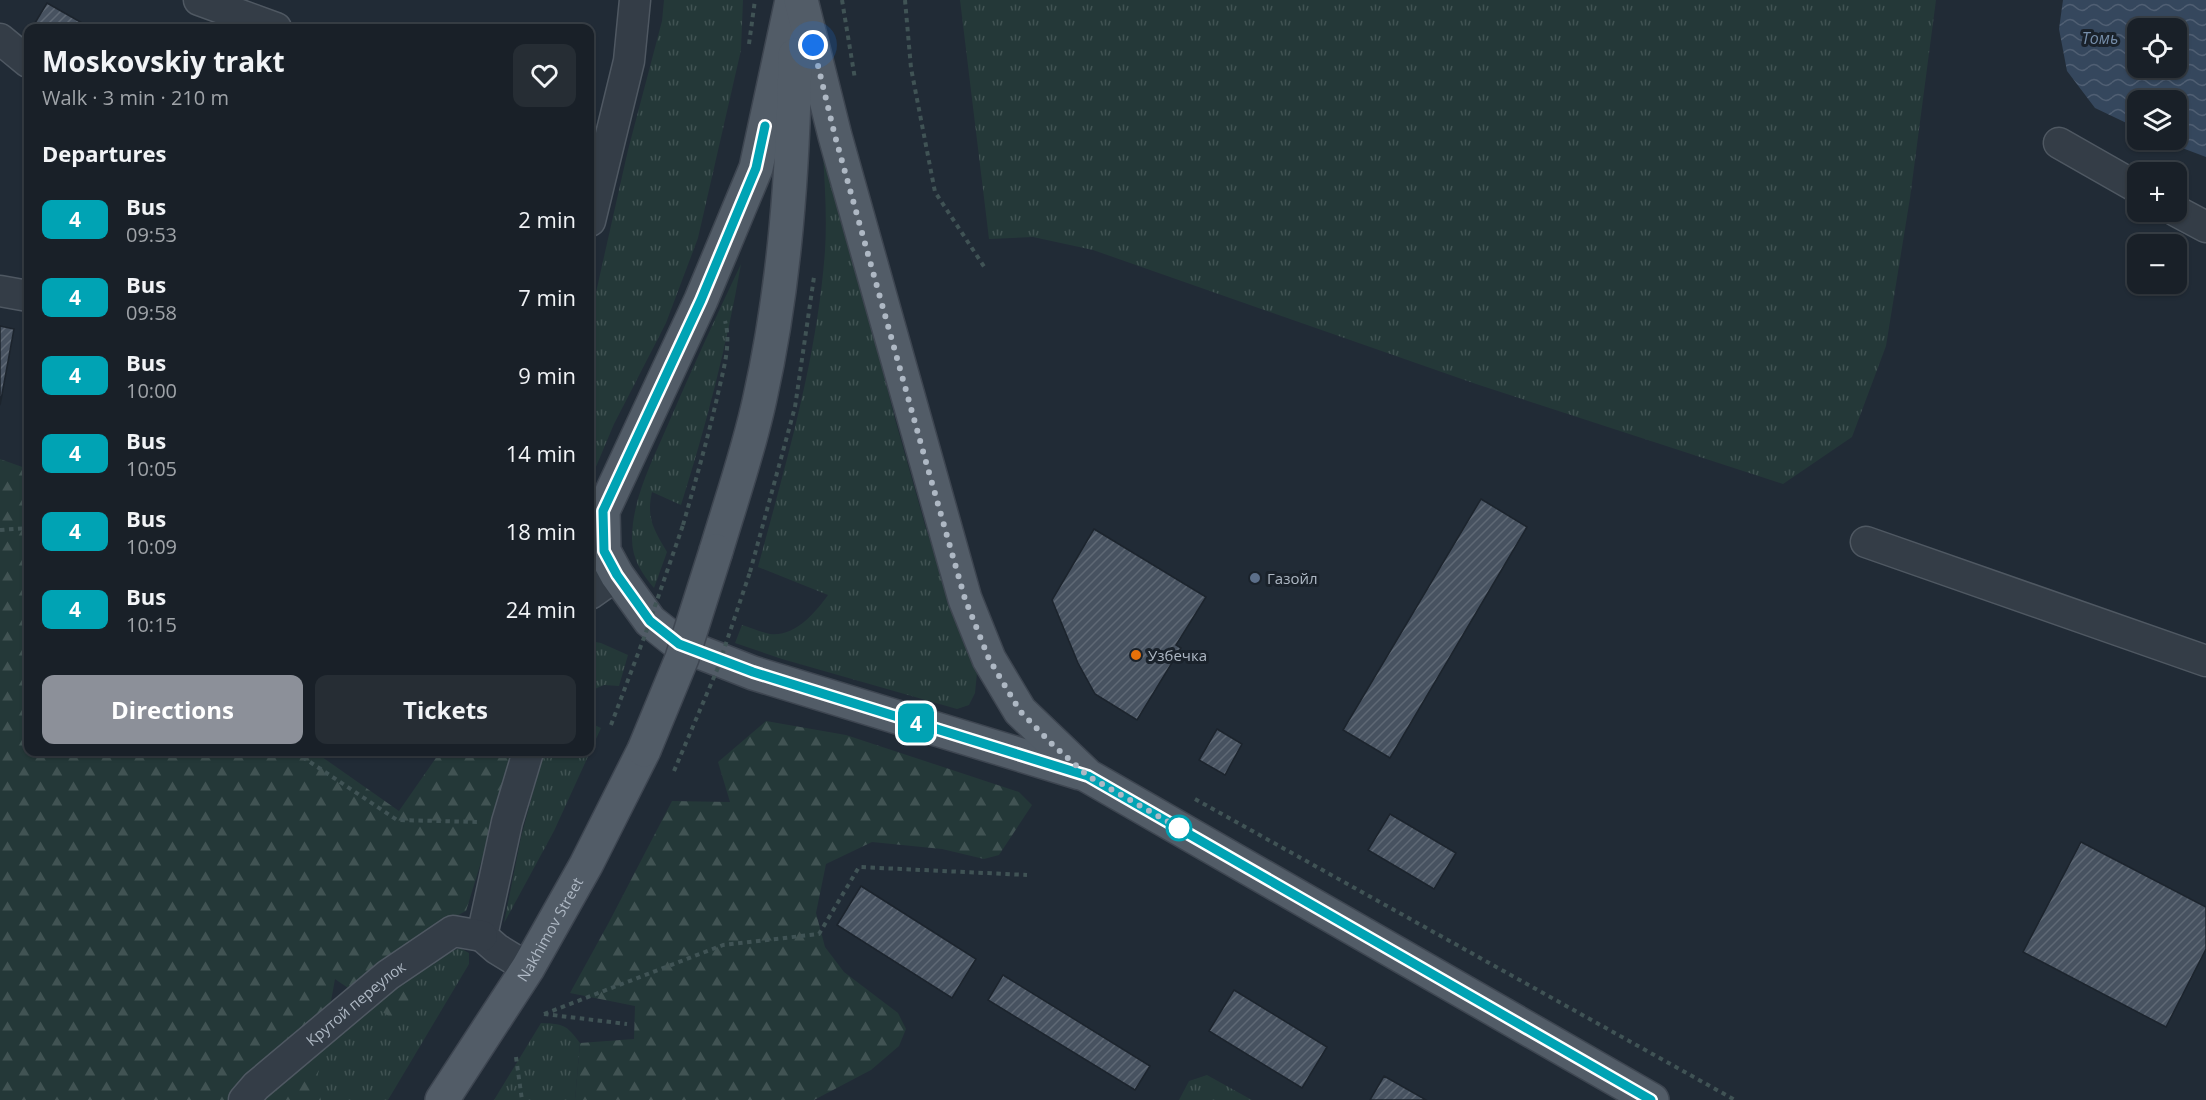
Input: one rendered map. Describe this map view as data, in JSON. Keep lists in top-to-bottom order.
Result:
{
  "streets": {
    "main road": ["Nakhimov Street"],
    "street": ["Крутой переулок"]
  },
  "crossings": [
    ["Nakhimov Street", "Крутой переулок"]
  ],
  "water": ["Томь"],
  "places": ["Газойл", "Узбечка"],
  "lines": ["bus line 4"],
  "page": {
    "on_map": "4",
    "map_buttons": ["+", "−"],
    "heading": [
      ["Moskovskiy trakt", "Walk · 3 min · 210 m"],
      "Departures"
    ],
    "list": [
      {
        "mark": "4",
        "name": "Bus",
        "note": "09:53",
        "value": "2 min"
      },
      {
        "mark": "4",
        "name": "Bus",
        "note": "09:58",
        "value": "7 min"
      },
      {
        "mark": "4",
        "name": "Bus",
        "note": "10:00",
        "value": "9 min"
      },
      {
        "mark": "4",
        "name": "Bus",
        "note": "10:05",
        "value": "14 min"
      },
      {
        "mark": "4",
        "name": "Bus",
        "note": "10:09",
        "value": "18 min"
      },
      {
        "mark": "4",
        "name": "Bus",
        "note": "10:15",
        "value": "24 min"
      }
    ],
    "buttons": ["Directions", "Tickets"]
  }
}
